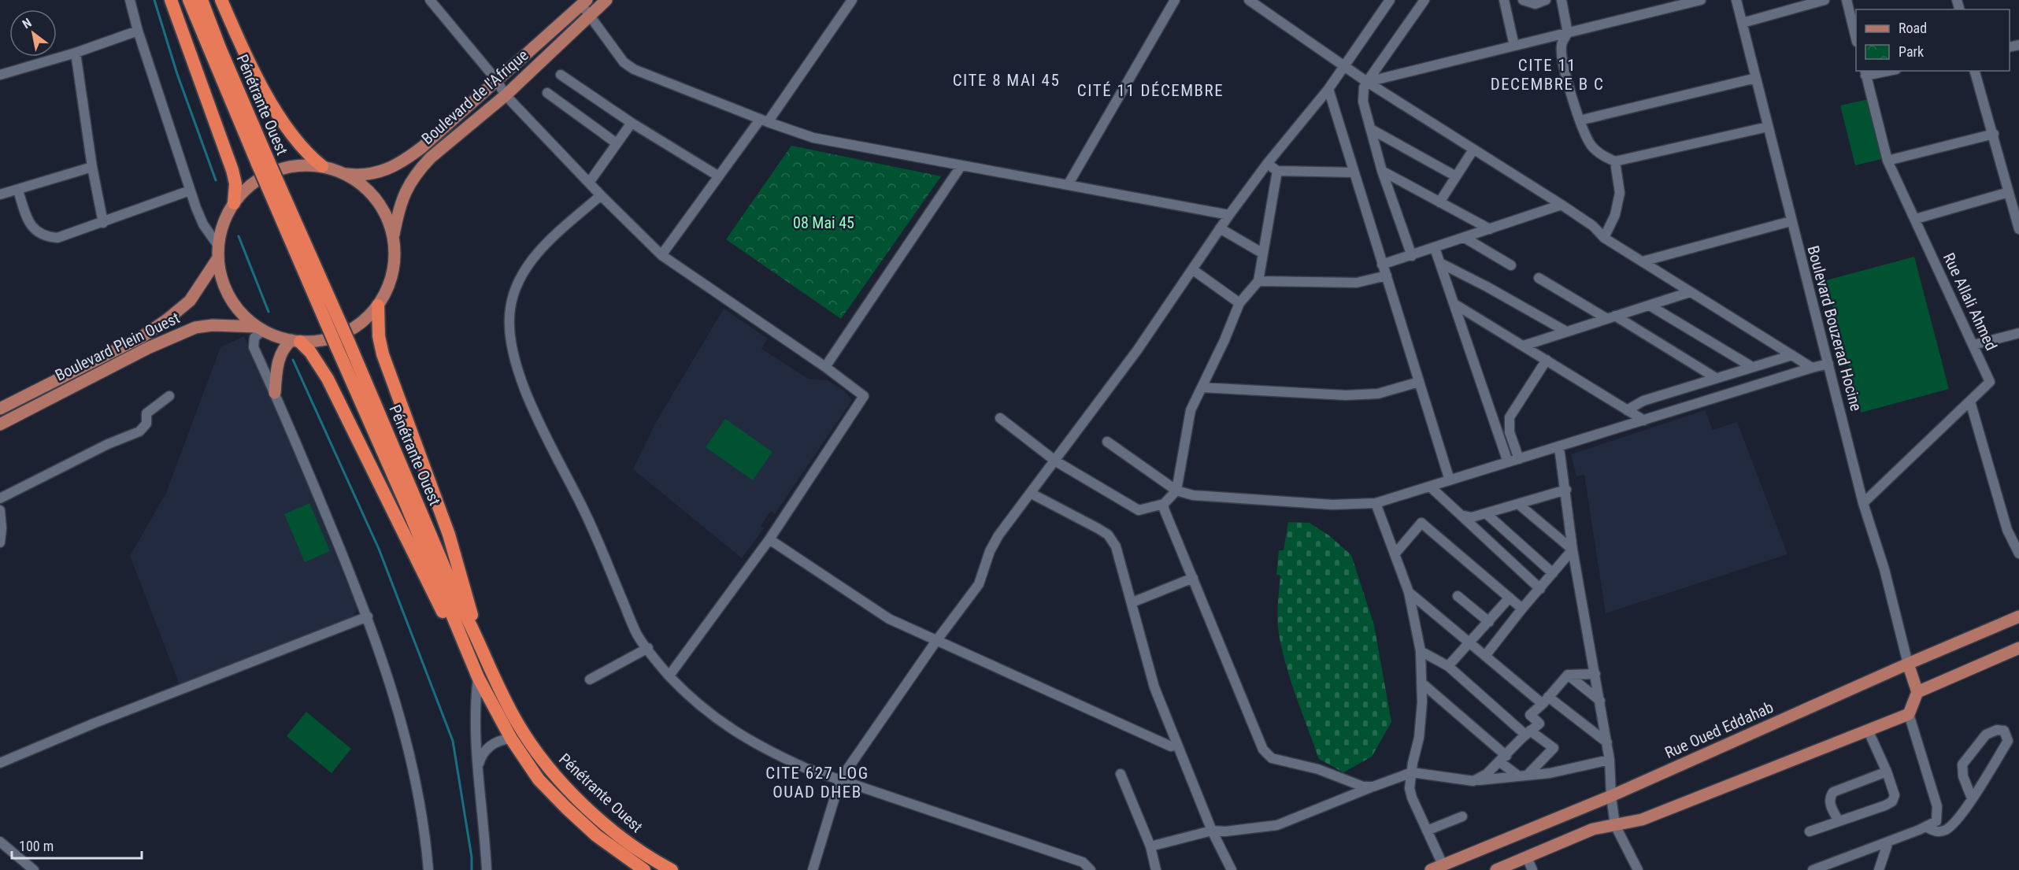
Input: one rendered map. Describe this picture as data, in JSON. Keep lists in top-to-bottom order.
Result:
{
  "streets": {
    "highway": ["Pénétrante Ouest"],
    "main road": ["Boulevard de l'Afrique", "Boulevard Plein Ouest", "Rue Oued Eddahab"],
    "street": ["Rue Allali Ahmed", "Boulevard Bouzerad Hocine"]
  },
  "crossings": [
    ["Rue Allali Ahmed", "Boulevard Bouzerad Hocine"],
    ["Boulevard Bouzerad Hocine", "Rue Oued Eddahab"]
  ],
  "districts": [
    "CITE 11 DECEMBRE B C",
    "CITE 8 MAI 45",
    "CITÉ 11 DÉCEMBRE",
    "CITE 627 LOG OUAD DHEB"
  ],
  "parks": ["08 Mai 45"],
  "legend": ["Road", "Park"],
  "scale_bar": "100 m",
  "north": "top left"
}
